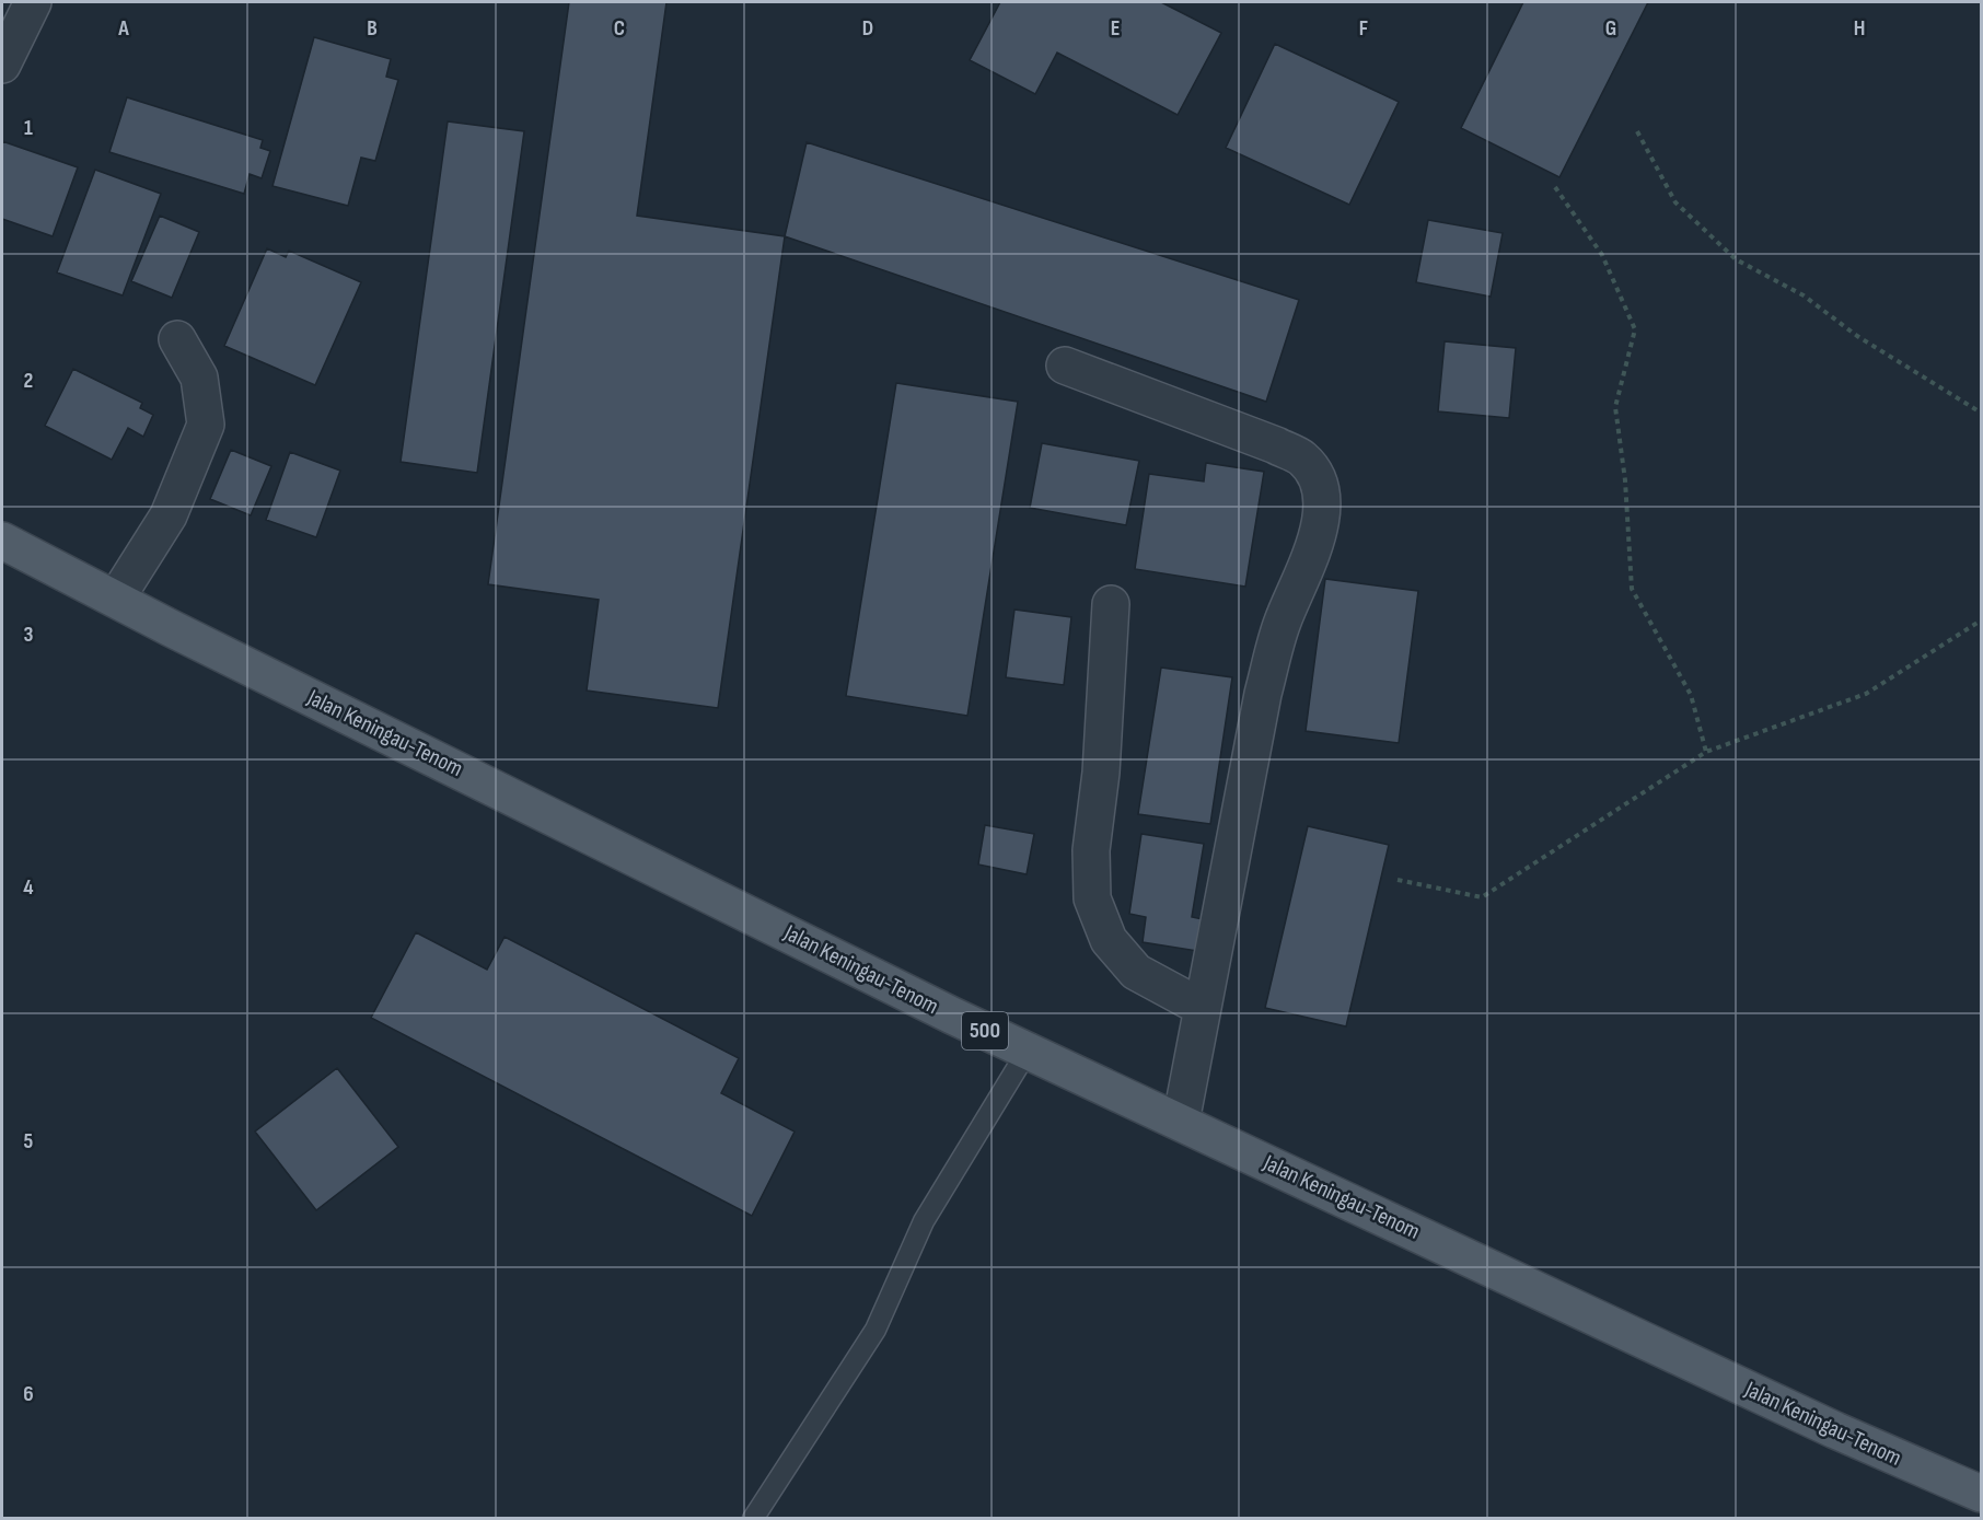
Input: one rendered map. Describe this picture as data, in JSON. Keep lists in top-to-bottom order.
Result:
{
  "streets": {
    "main road": ["Jalan Keningau-Tenom", "500"]
  },
  "grid": {
    "columns": [
      "A",
      "B",
      "C",
      "D",
      "E",
      "F",
      "G",
      "H"
    ],
    "rows": [
      "1",
      "2",
      "3",
      "4",
      "5",
      "6"
    ]
  }
}
